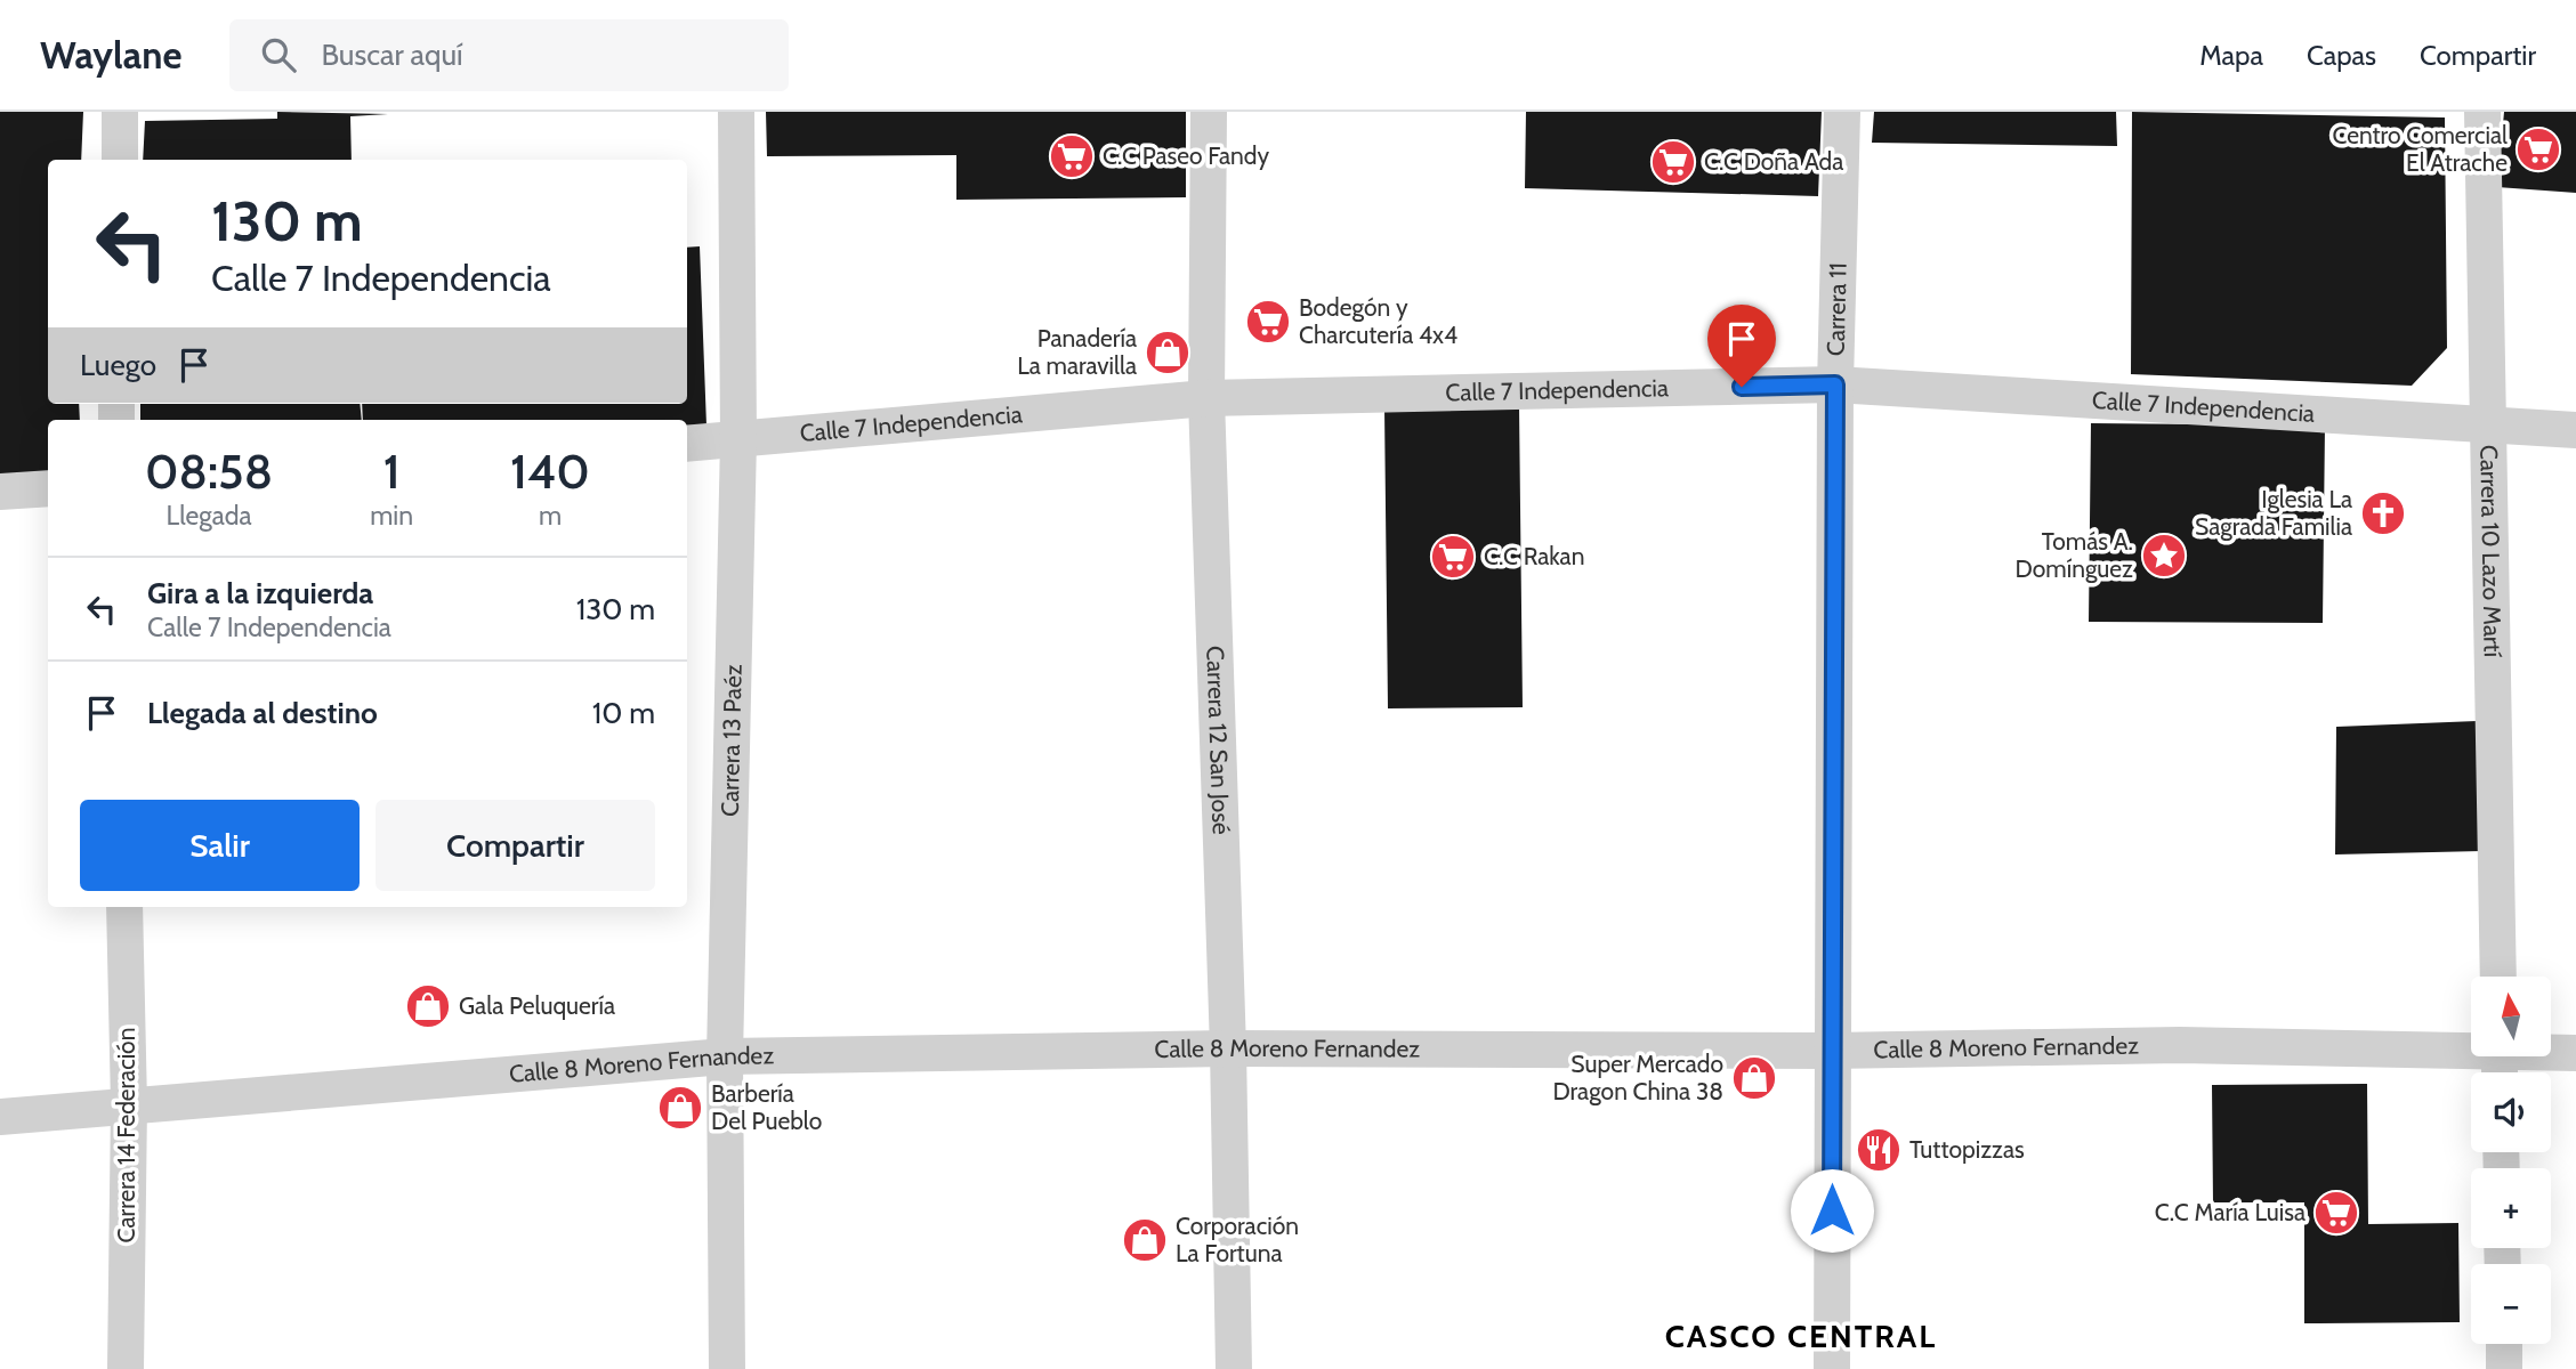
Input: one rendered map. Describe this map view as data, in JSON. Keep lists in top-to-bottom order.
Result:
{
  "streets": {
    "street": [
      "Carrera 11",
      "Calle 7 Independencia",
      "Carrera 10 Lazo Martí",
      "Carrera 13 Paéz",
      "Carrera 12 San José",
      "Calle 8 Moreno Fernandez",
      "Carrera 14 Federación"
    ]
  },
  "crossings": [
    ["Carrera 11", "Calle 7 Independencia"],
    ["Carrera 11", "Calle 8 Moreno Fernandez"],
    ["Calle 7 Independencia", "Carrera 10 Lazo Martí"],
    ["Calle 7 Independencia", "Carrera 13 Paéz"],
    ["Calle 7 Independencia", "Carrera 12 San José"],
    ["Carrera 13 Paéz", "Calle 8 Moreno Fernandez"],
    ["Carrera 12 San José", "Calle 8 Moreno Fernandez"],
    ["Calle 8 Moreno Fernandez", "Carrera 14 Federación"]
  ],
  "districts": ["CASCO CENTRAL"],
  "places": {
    "supermarket": [
      "Centro Comercial El Atrache",
      "C.C Paseo Fandy",
      "C.C Doña Ada",
      "Bodegón y Charcutería 4x4",
      "C.C Rakan",
      "C.C María Luisa"
    ],
    "shop": [
      "Panadería La maravilla",
      "Gala Peluquería",
      "Super Mercado Dragon China 38",
      "Barbería Del Pueblo",
      "Corporación La Fortuna"
    ],
    "church": ["Iglesia La Sagrada Familia"],
    "place": ["Tomás A. Domínguez"],
    "restaurant": ["Tuttopizzas"]
  },
  "north": "top",
  "page": {
    "header": "Waylane",
    "search": "Buscar aquí",
    "nav": ["Mapa", "Capas", "Compartir"],
    "turn": ["130 m", "Calle 7 Independencia"],
    "then": "Luego",
    "eta": [
      "08:58",
      "Llegada",
      "1",
      "min",
      "140",
      "m"
    ],
    "list": [
      {
        "name": "Gira a la izquierda",
        "note": "Calle 7 Independencia",
        "value": "130 m"
      },
      {
        "name": "Llegada al destino",
        "value": "10 m"
      }
    ],
    "buttons": ["Salir", "Compartir"],
    "map_buttons": ["+", "−"]
  }
}
